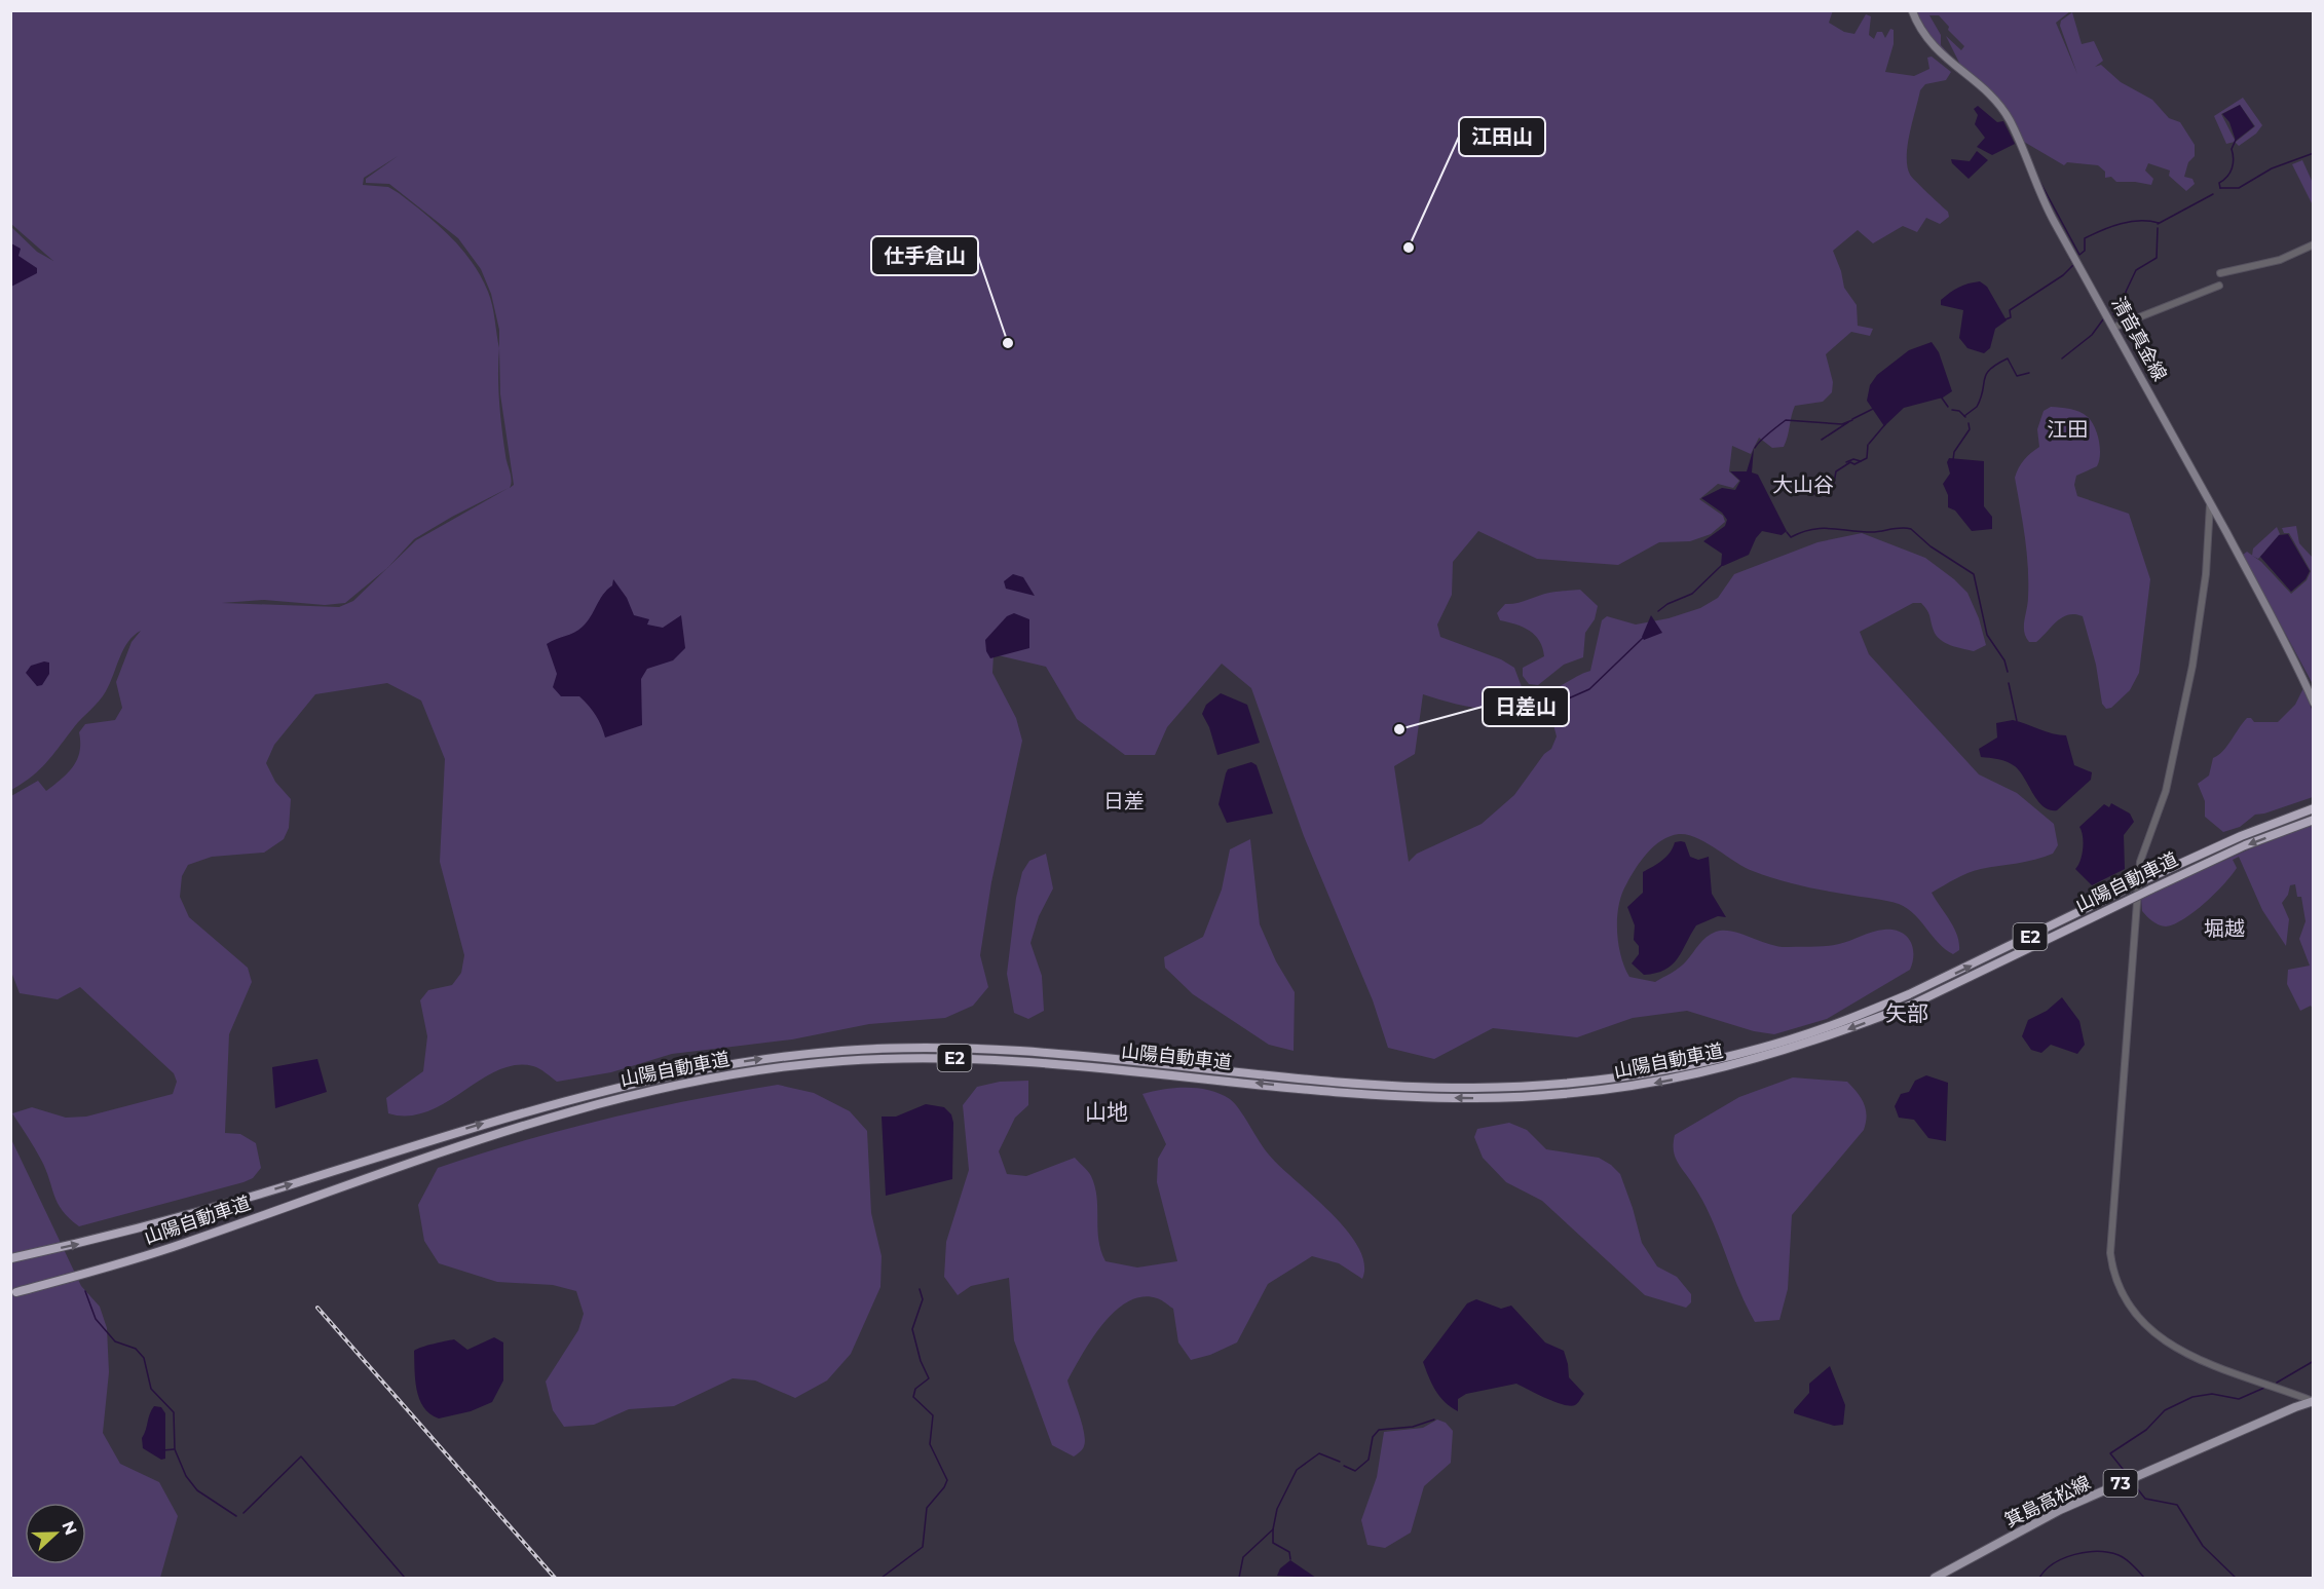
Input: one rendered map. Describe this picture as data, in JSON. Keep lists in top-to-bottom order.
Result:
{
  "streets": {
    "highway": ["山陽自動車道", "E2"],
    "main road": ["清音真金線", "73", "箕島高松線"]
  },
  "districts": [
    "江田",
    "大山谷",
    "日差",
    "堀越",
    "矢部",
    "山地"
  ],
  "places": ["江田山", "仕手倉山", "日差山"],
  "north": "right"
}
